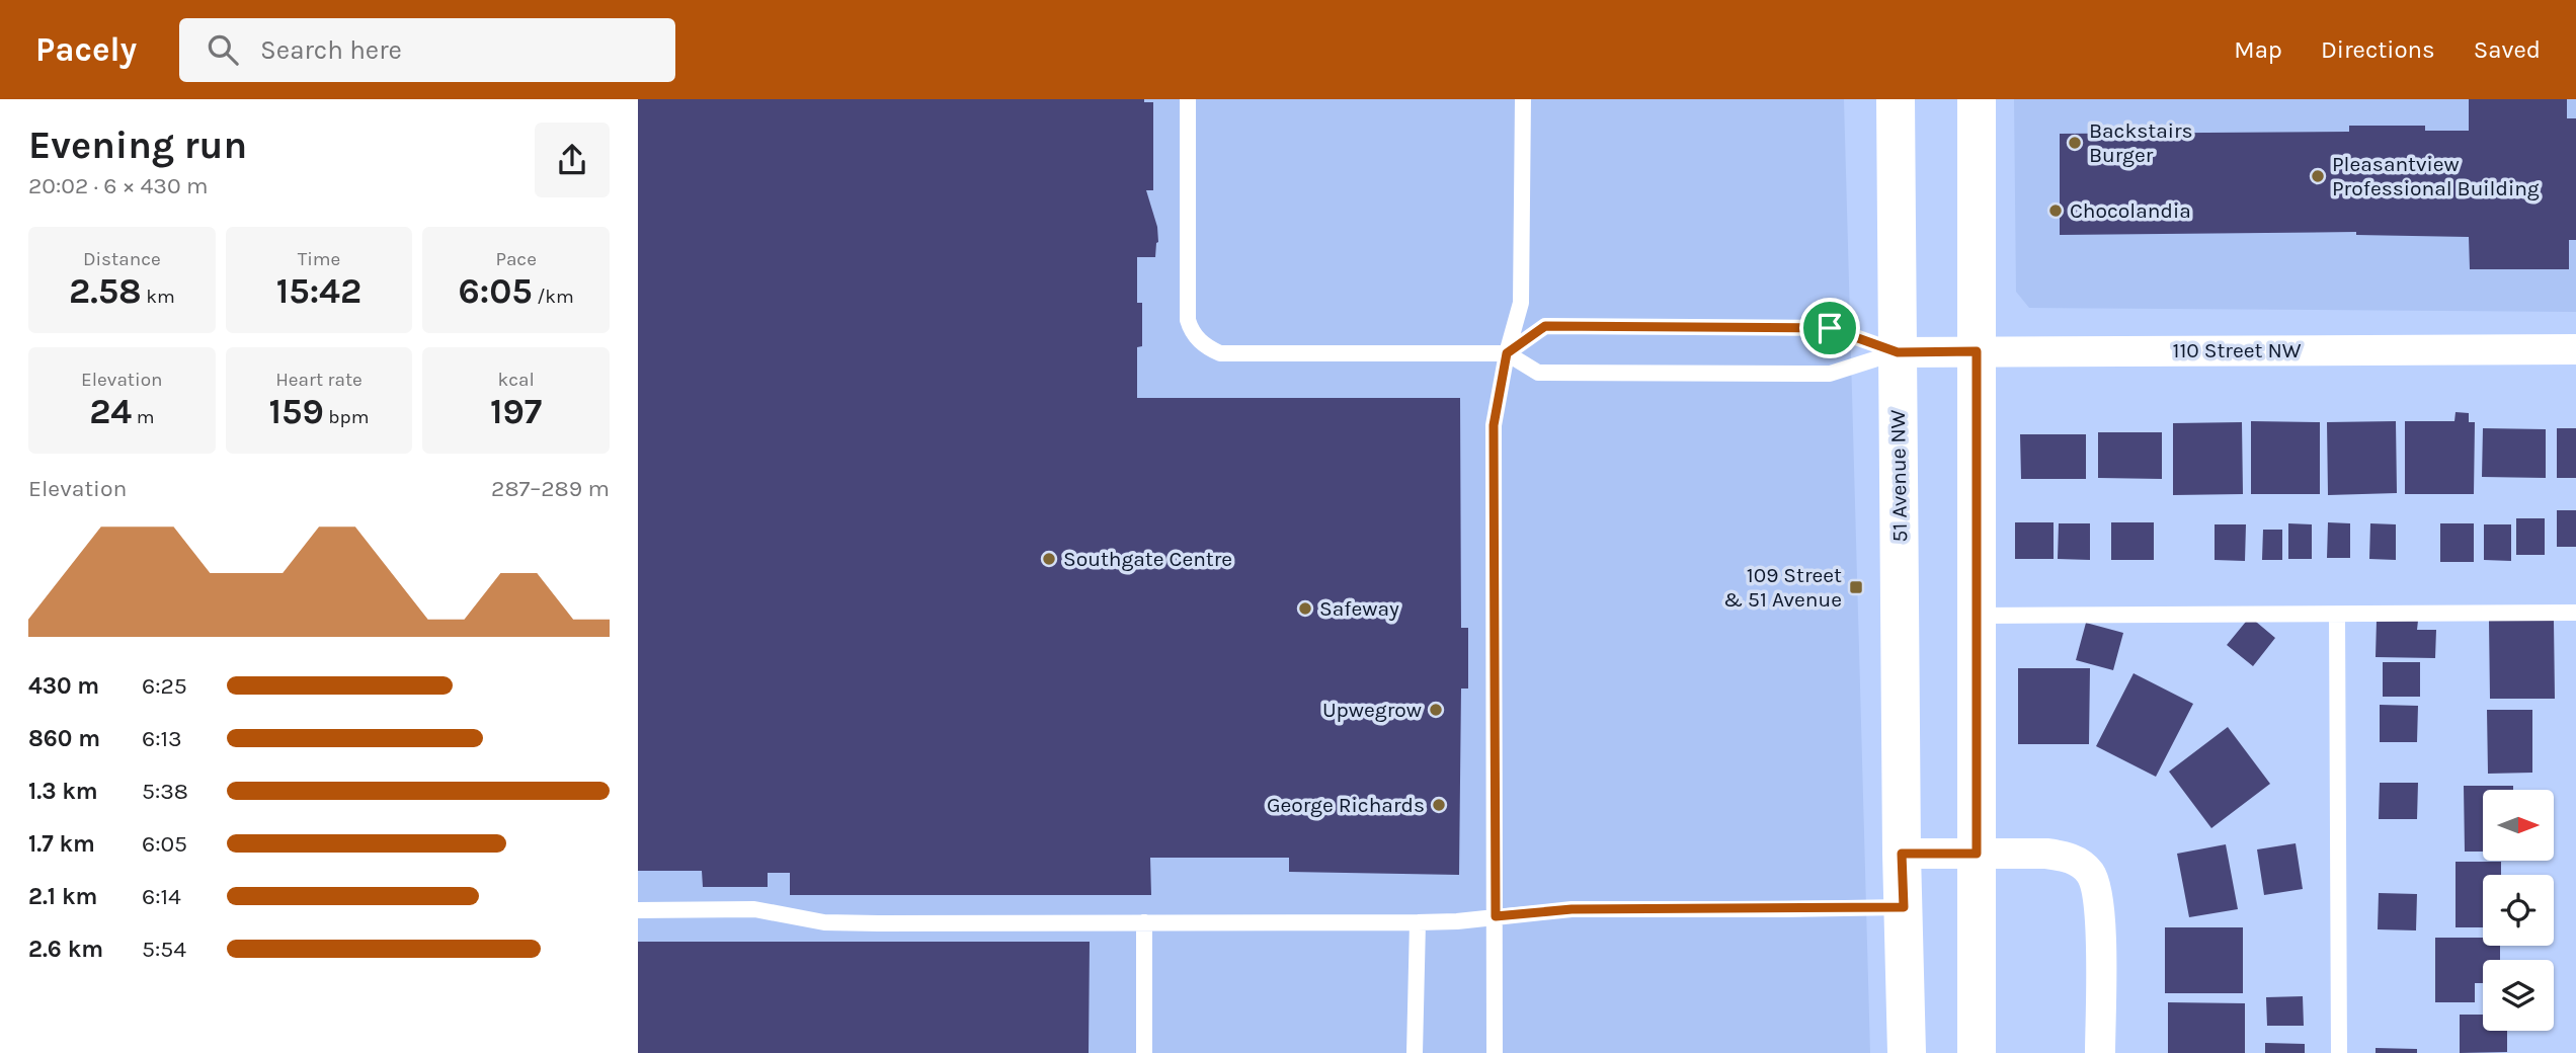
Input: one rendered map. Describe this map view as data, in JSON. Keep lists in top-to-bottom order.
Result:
{
  "streets": {
    "main road": ["51 Avenue NW"],
    "street": ["110 Street NW"]
  },
  "crossings": [
    ["110 Street NW", "51 Avenue NW"]
  ],
  "places": {
    "other": [
      "Backstairs Burger",
      "Pleasantview Professional Building",
      "Chocolandia",
      "Southgate Centre",
      "Safeway",
      "Upwegrow",
      "George Richards"
    ],
    "transit": ["109 Street & 51 Avenue"]
  },
  "north": "right",
  "page": {
    "header": "Pacely",
    "search": "Search here",
    "nav": ["Map", "Directions", "Saved"],
    "heading": ["Evening run", "20:02 · 6 × 430 m"],
    "stats": [
      ["Distance", "2.58 km"],
      ["Time", "15:42"],
      ["Pace", "6:05 /km"],
      ["Elevation", "24 m"],
      ["Heart rate", "159 bpm"],
      ["kcal", "197"]
    ],
    "chart": ["Elevation", "287–289 m"],
    "list": [
      {
        "name": "430 m",
        "note": "6:25"
      },
      {
        "name": "860 m",
        "note": "6:13"
      },
      {
        "name": "1.3 km",
        "note": "5:38"
      },
      {
        "name": "1.7 km",
        "note": "6:05"
      },
      {
        "name": "2.1 km",
        "note": "6:14"
      },
      {
        "name": "2.6 km",
        "note": "5:54"
      }
    ]
  }
}
